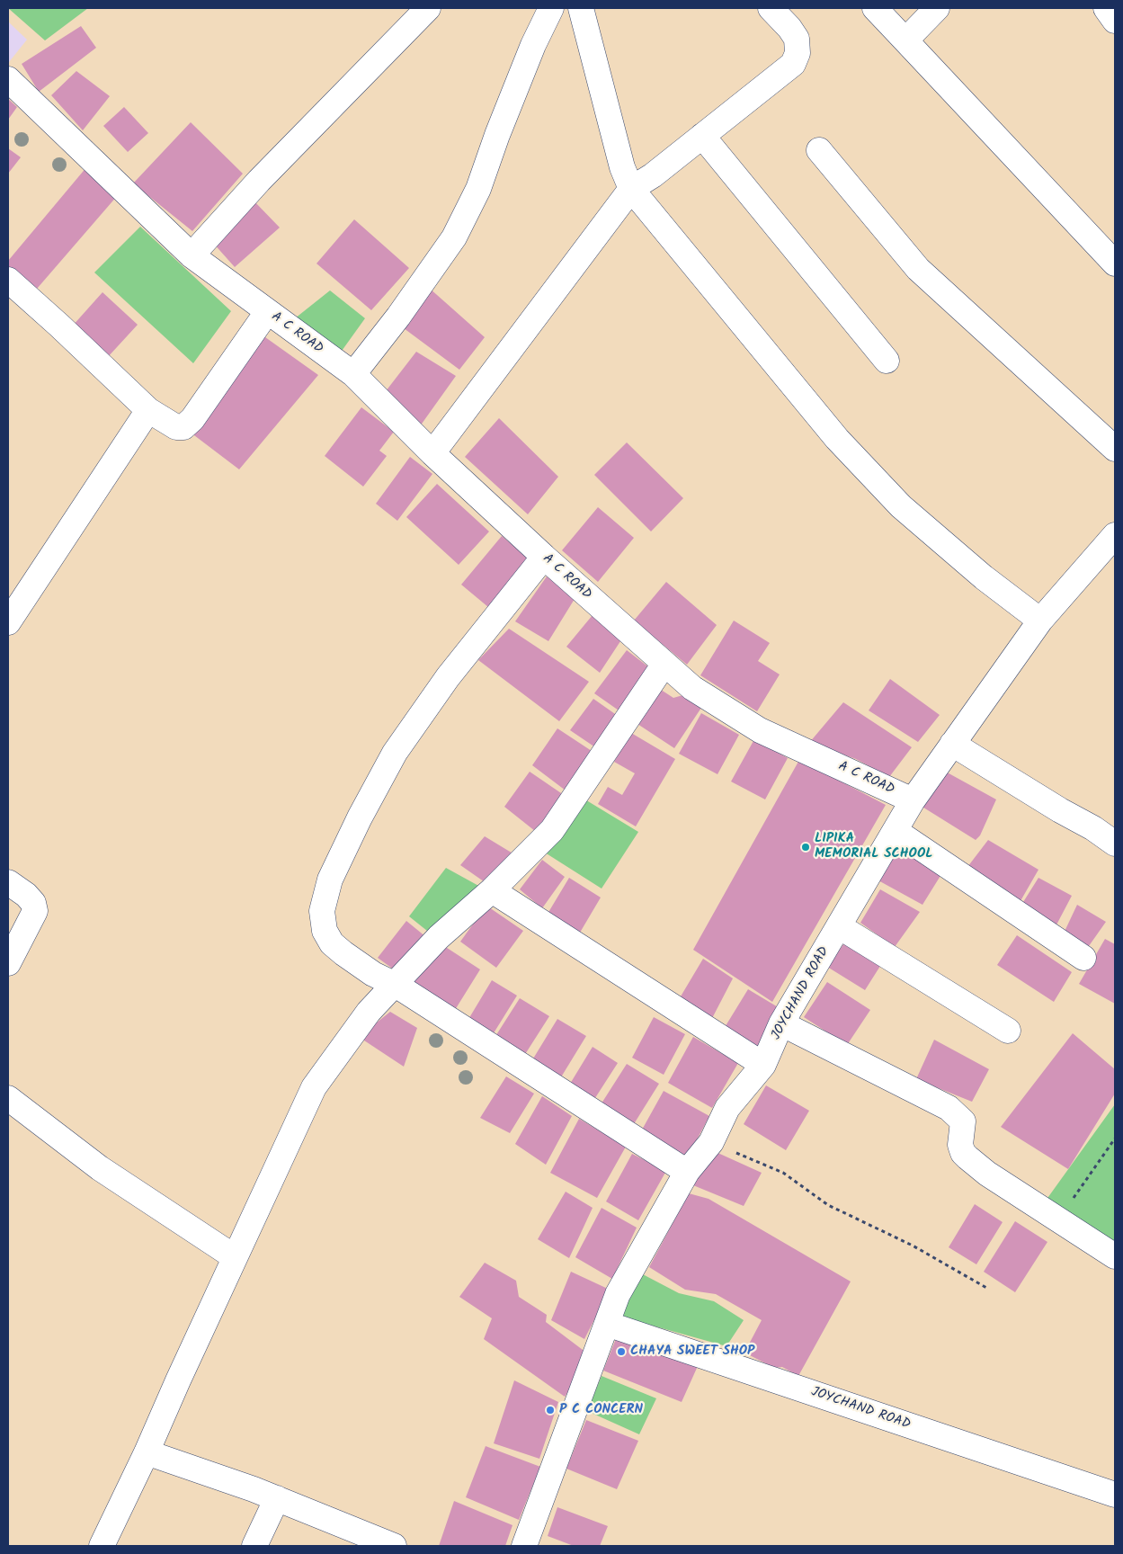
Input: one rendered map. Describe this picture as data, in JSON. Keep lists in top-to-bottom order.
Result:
{
  "streets": {
    "street": ["A C ROAD", "JOYCHAND ROAD"]
  },
  "crossings": [
    ["A C ROAD", "JOYCHAND ROAD"]
  ],
  "places": ["LIPIKA MEMORIAL SCHOOL", "CHAYA SWEET SHOP", "P C CONCERN"]
}
